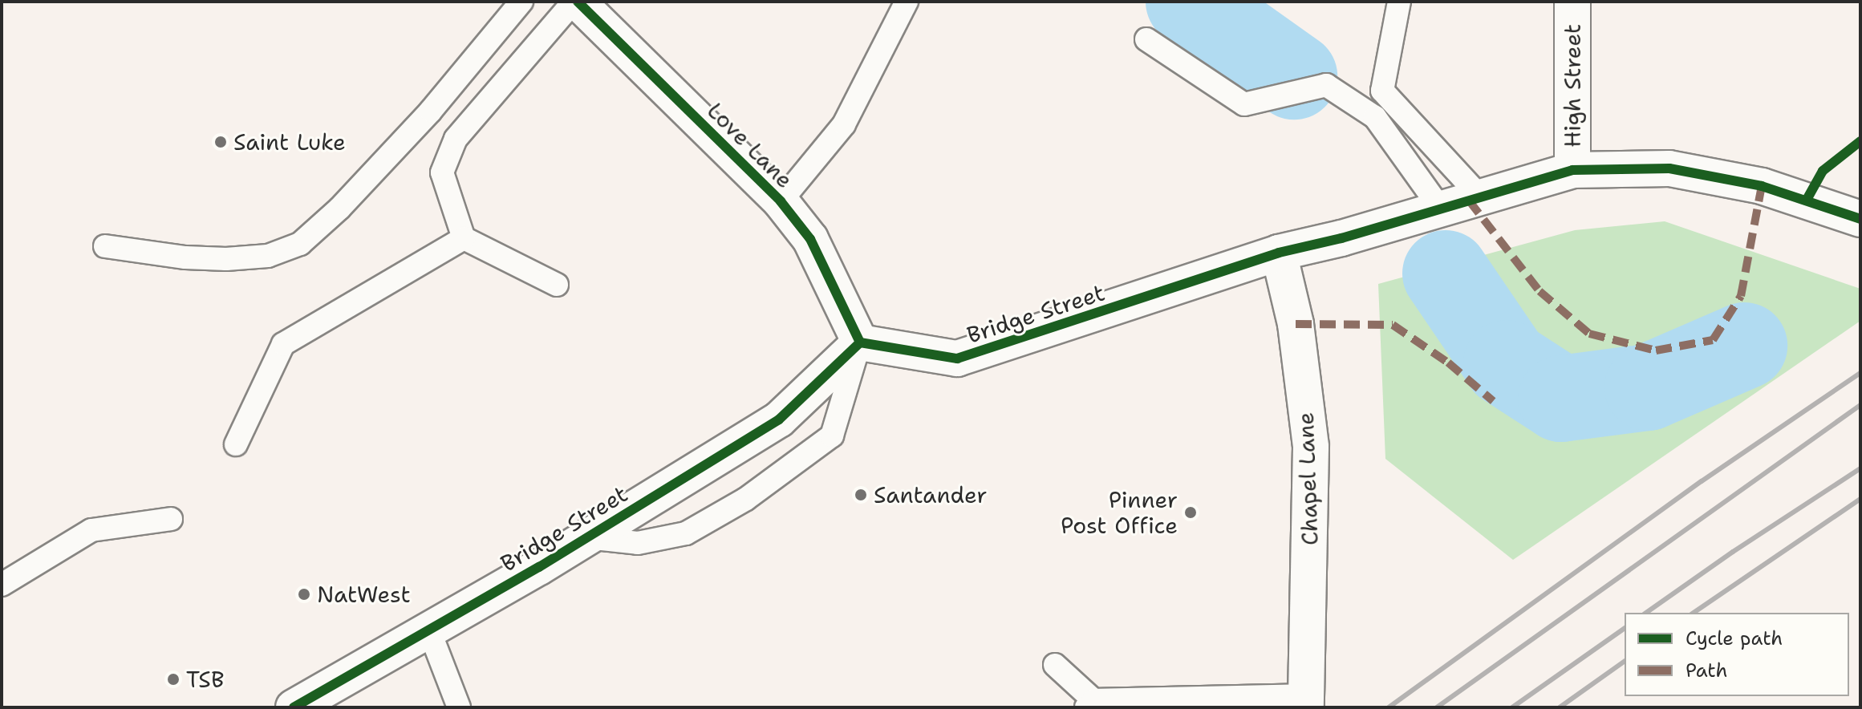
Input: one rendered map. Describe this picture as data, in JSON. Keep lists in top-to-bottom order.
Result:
{
  "streets": {
    "street": [
      "High Street",
      "Love Lane",
      "Bridge Street",
      "Chapel Lane"
    ]
  },
  "crossings": [
    ["High Street", "Bridge Street"],
    ["Love Lane", "Bridge Street"],
    ["Bridge Street", "Chapel Lane"]
  ],
  "places": [
    "Saint Luke",
    "Santander",
    "Pinner Post Office",
    "NatWest",
    "TSB"
  ],
  "legend": ["Cycle path", "Path"]
}
